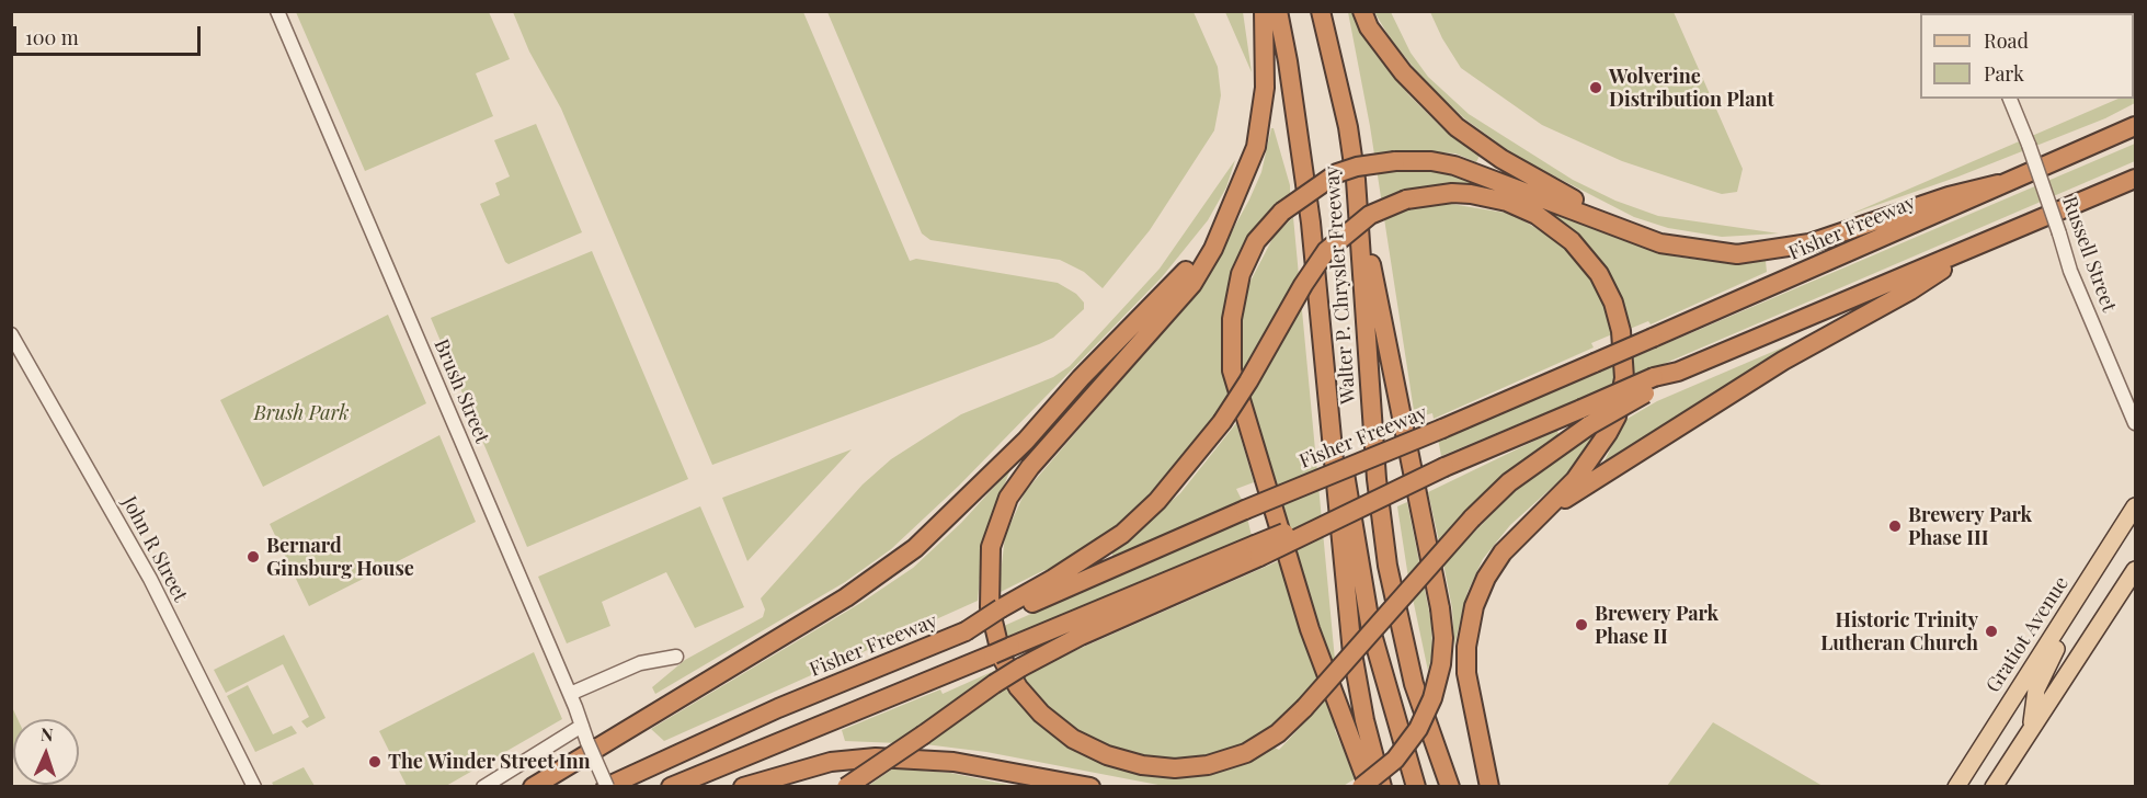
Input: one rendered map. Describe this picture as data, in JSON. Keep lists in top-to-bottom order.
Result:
{
  "streets": {
    "highway": ["Fisher Freeway", "Walter P. Chrysler Freeway"],
    "main road": ["Gratiot Avenue"],
    "street": ["Russell Street", "Brush Street", "John R Street"]
  },
  "crossings": [
    ["Fisher Freeway", "Brush Street"]
  ],
  "parks": ["Brush Park"],
  "places": [
    "Wolverine Distribution Plant",
    "Brewery Park Phase III",
    "Bernard Ginsburg House",
    "Brewery Park Phase II",
    "Historic Trinity Lutheran Church",
    "The Winder Street Inn"
  ],
  "legend": ["Road", "Park"],
  "scale_bar": "100 m",
  "north": "top"
}
